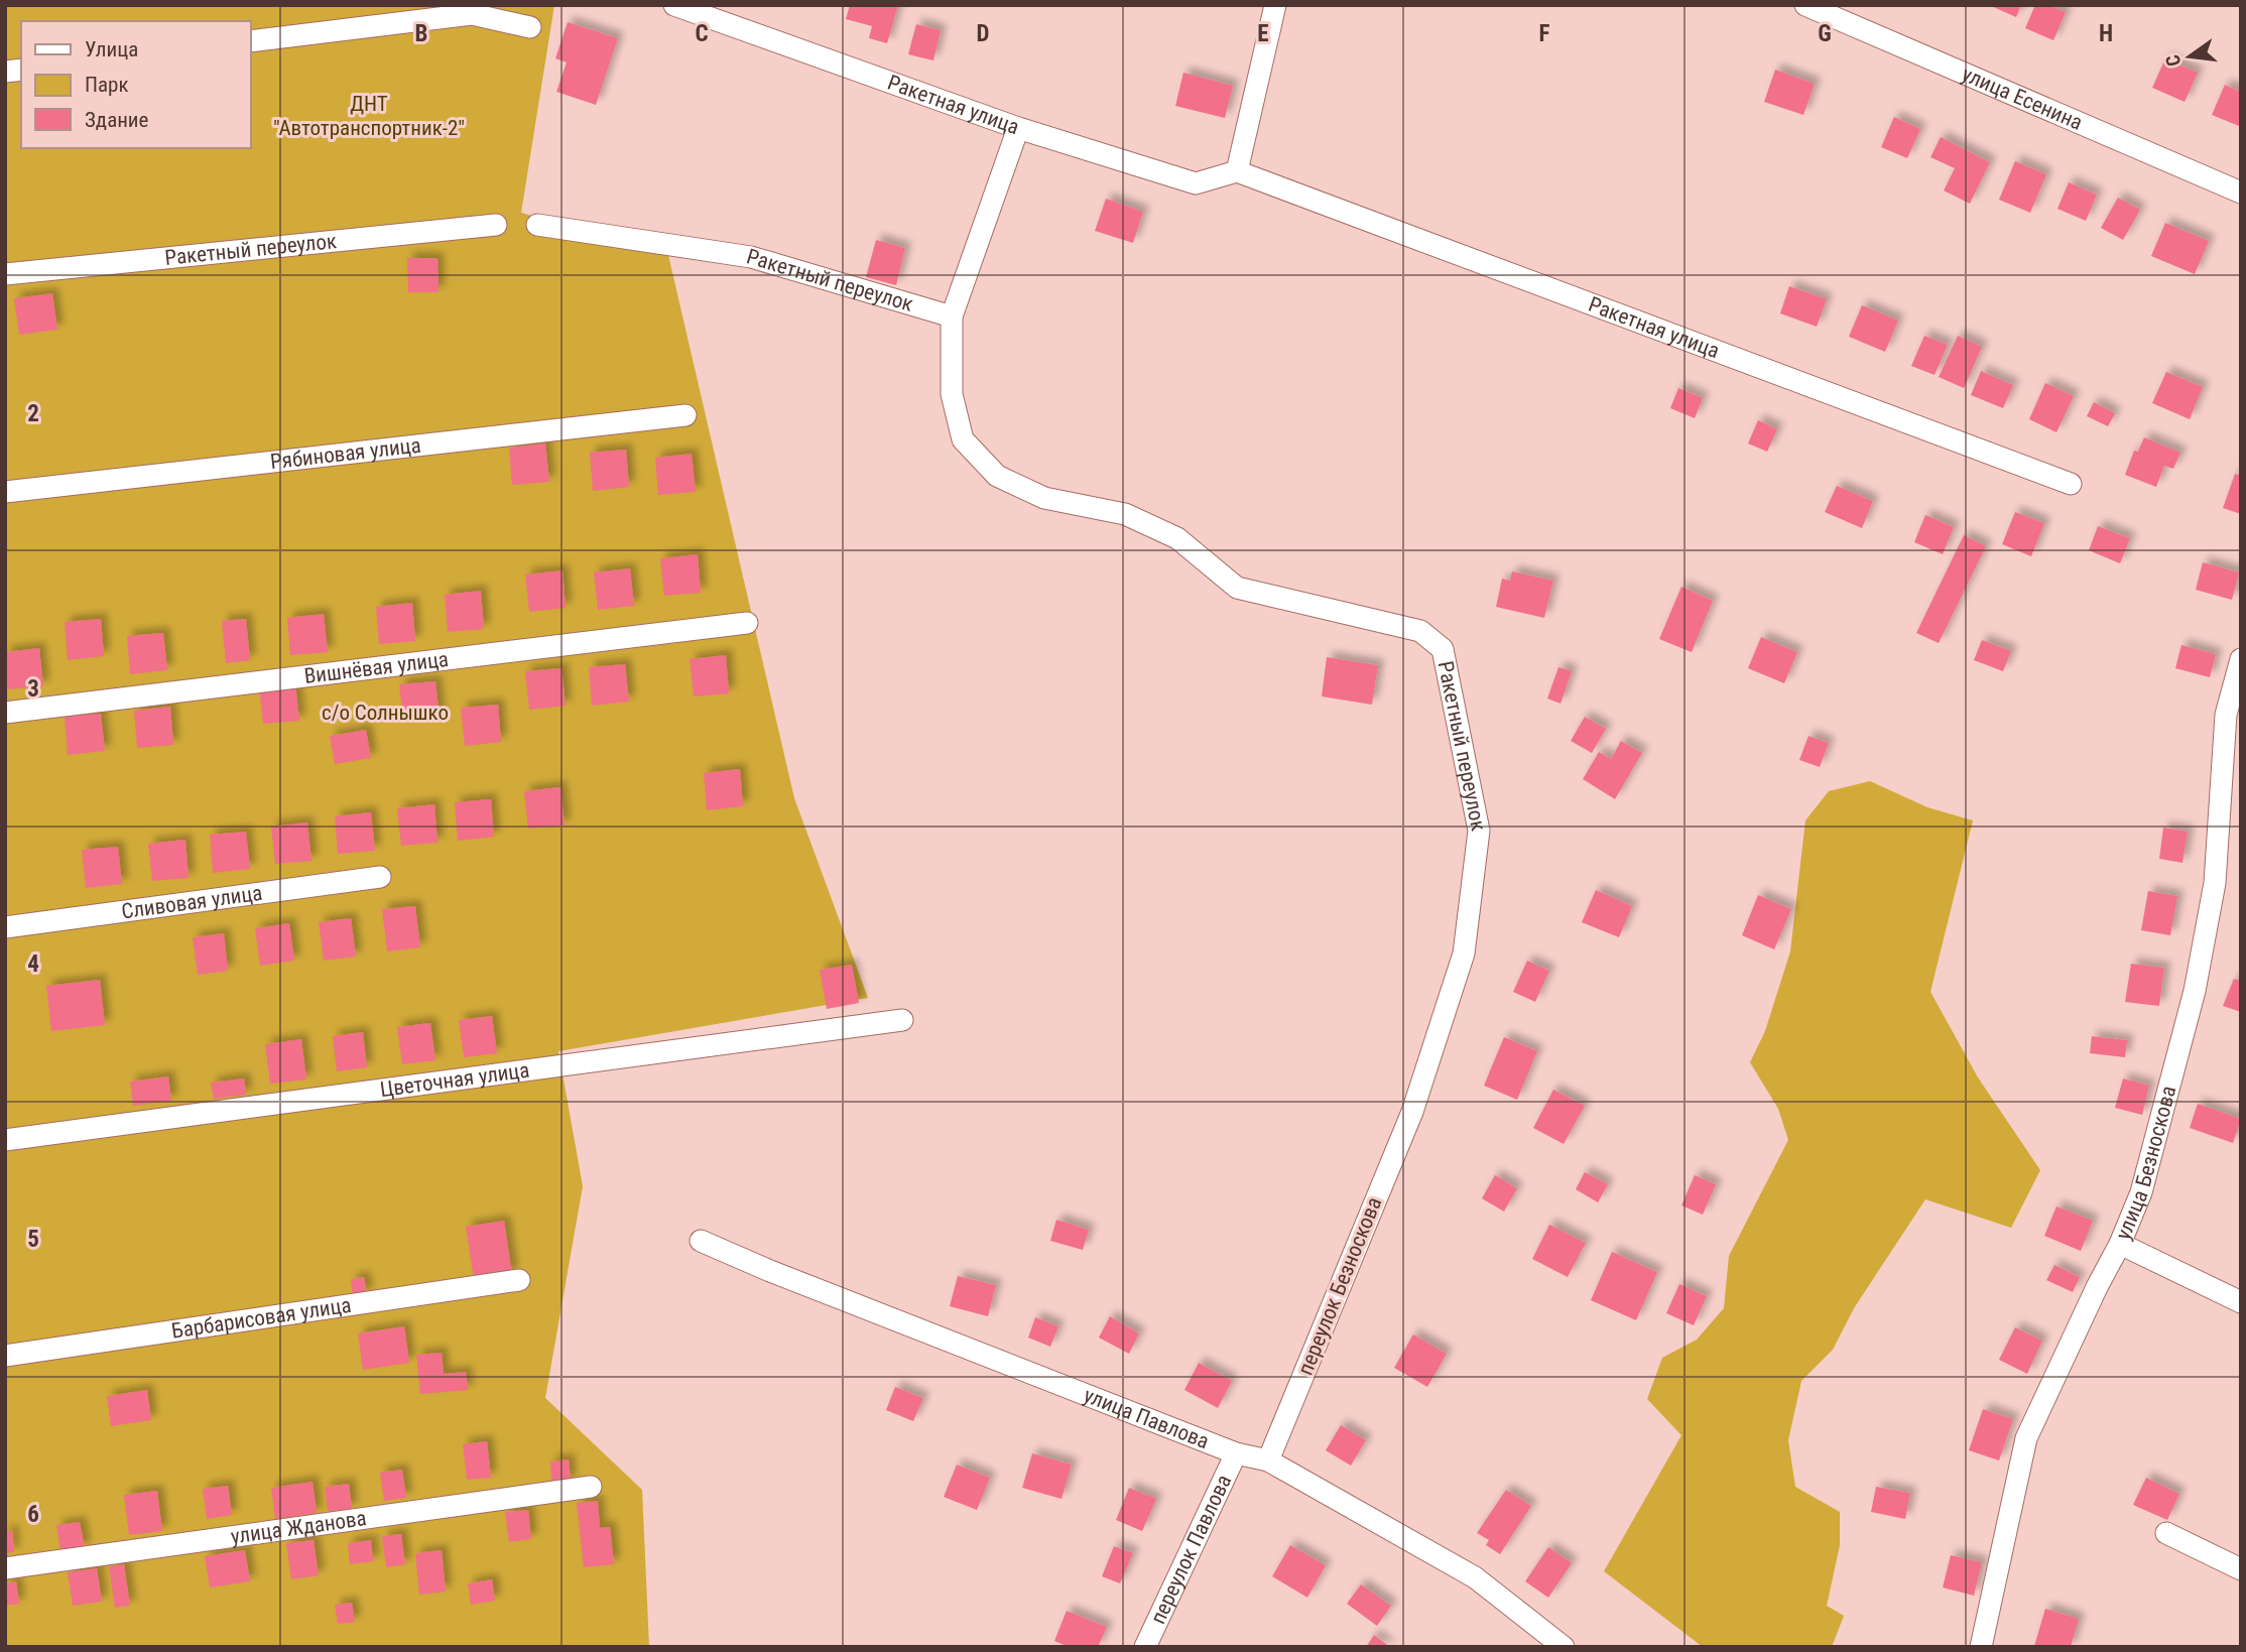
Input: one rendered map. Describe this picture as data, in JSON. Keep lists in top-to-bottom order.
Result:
{
  "streets": {
    "street": [
      "улица Есенина",
      "Ракетная улица",
      "Ракетный переулок",
      "Рябиновая улица",
      "Вишнёвая улица",
      "Сливовая улица",
      "Цветочная улица",
      "улица Безноскова",
      "переулок Безноскова",
      "Барбарисовая улица",
      "улица Павлова",
      "улица Жданова",
      "переулок Павлова"
    ]
  },
  "crossings": [
    ["Ракетная улица", "Ракетный переулок"],
    ["Ракетный переулок", "переулок Безноскова"],
    ["переулок Безноскова", "улица Павлова"],
    ["улица Павлова", "переулок Павлова"]
  ],
  "parks": ["ДНТ \"Автотранспортник-2\"", "с/о Солнышко"],
  "legend": ["Улица", "Парк", "Здание"],
  "north": "left",
  "grid": {
    "columns": [
      "B",
      "C",
      "D",
      "E",
      "F",
      "G",
      "H"
    ],
    "rows": [
      "2",
      "3",
      "4",
      "5",
      "6"
    ]
  }
}
